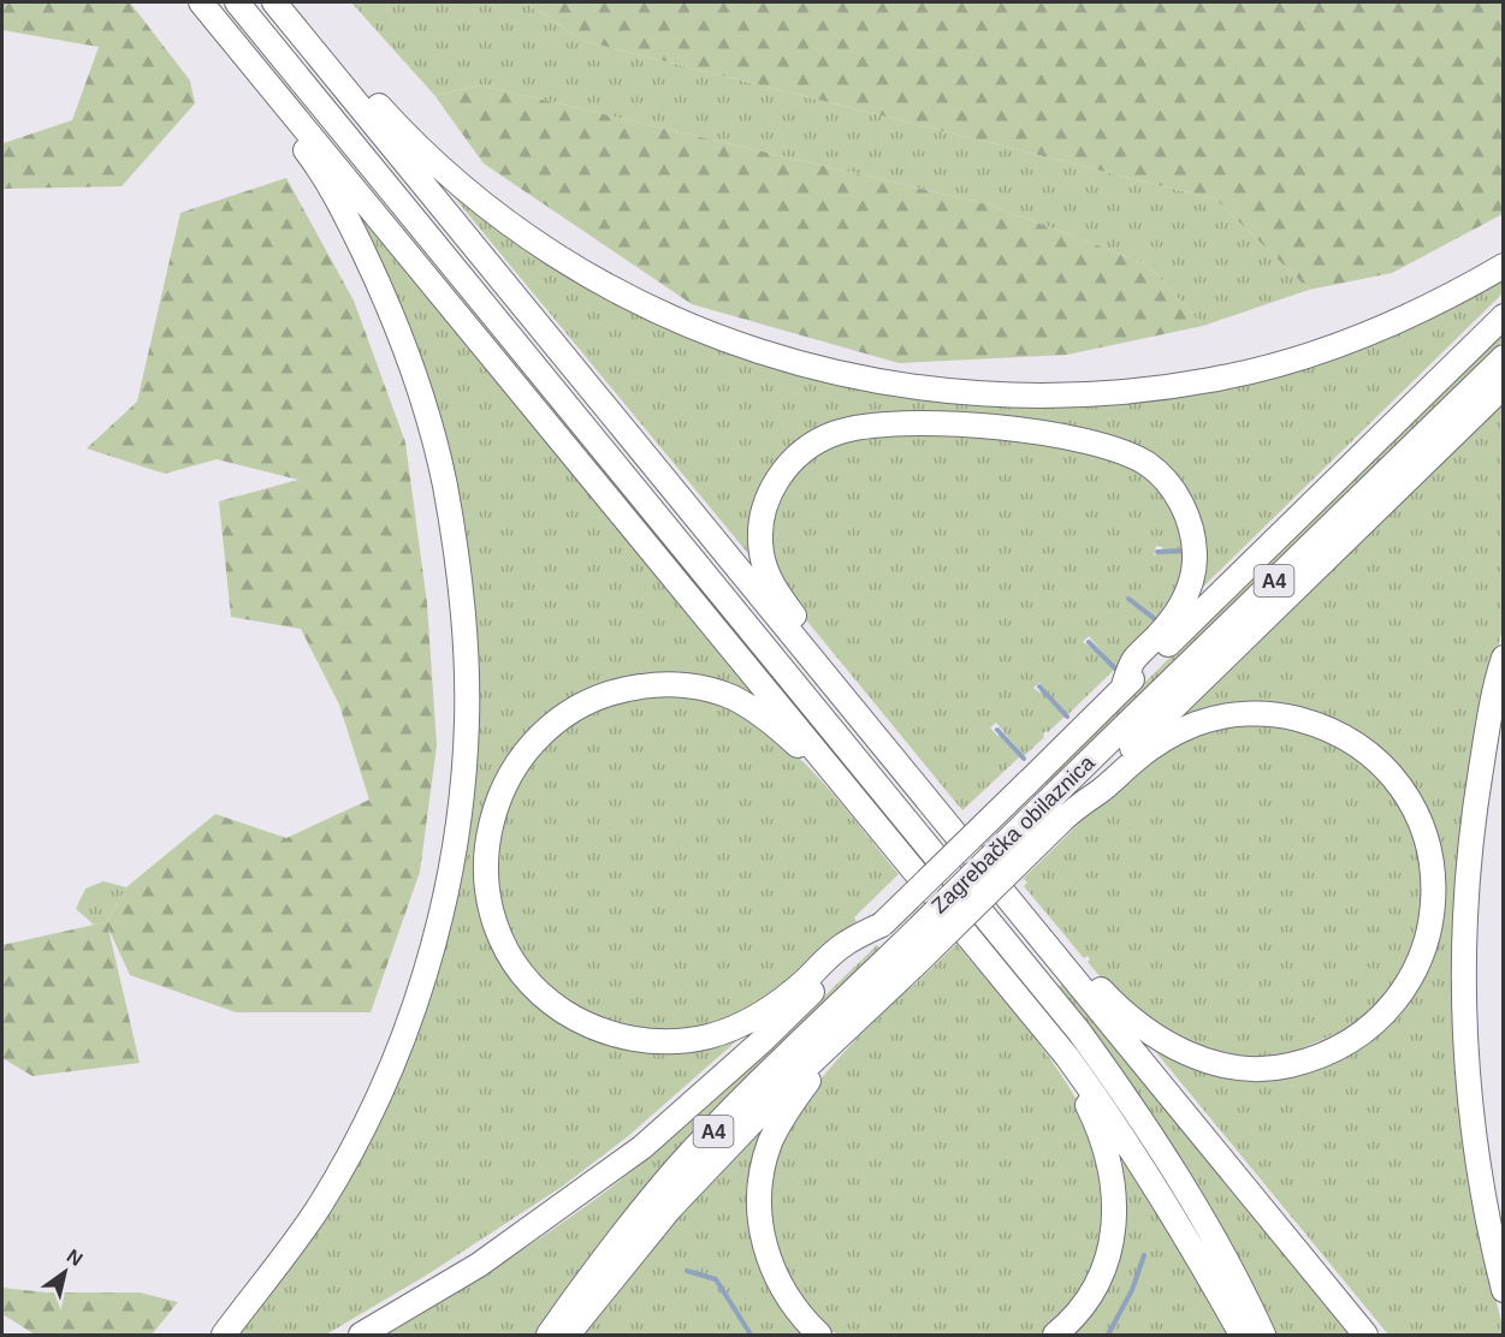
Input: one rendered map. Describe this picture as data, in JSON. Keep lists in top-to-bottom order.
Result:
{
  "streets": {
    "highway": ["A4", "Zagrebačka obilaznica"]
  },
  "north": "top right"
}
